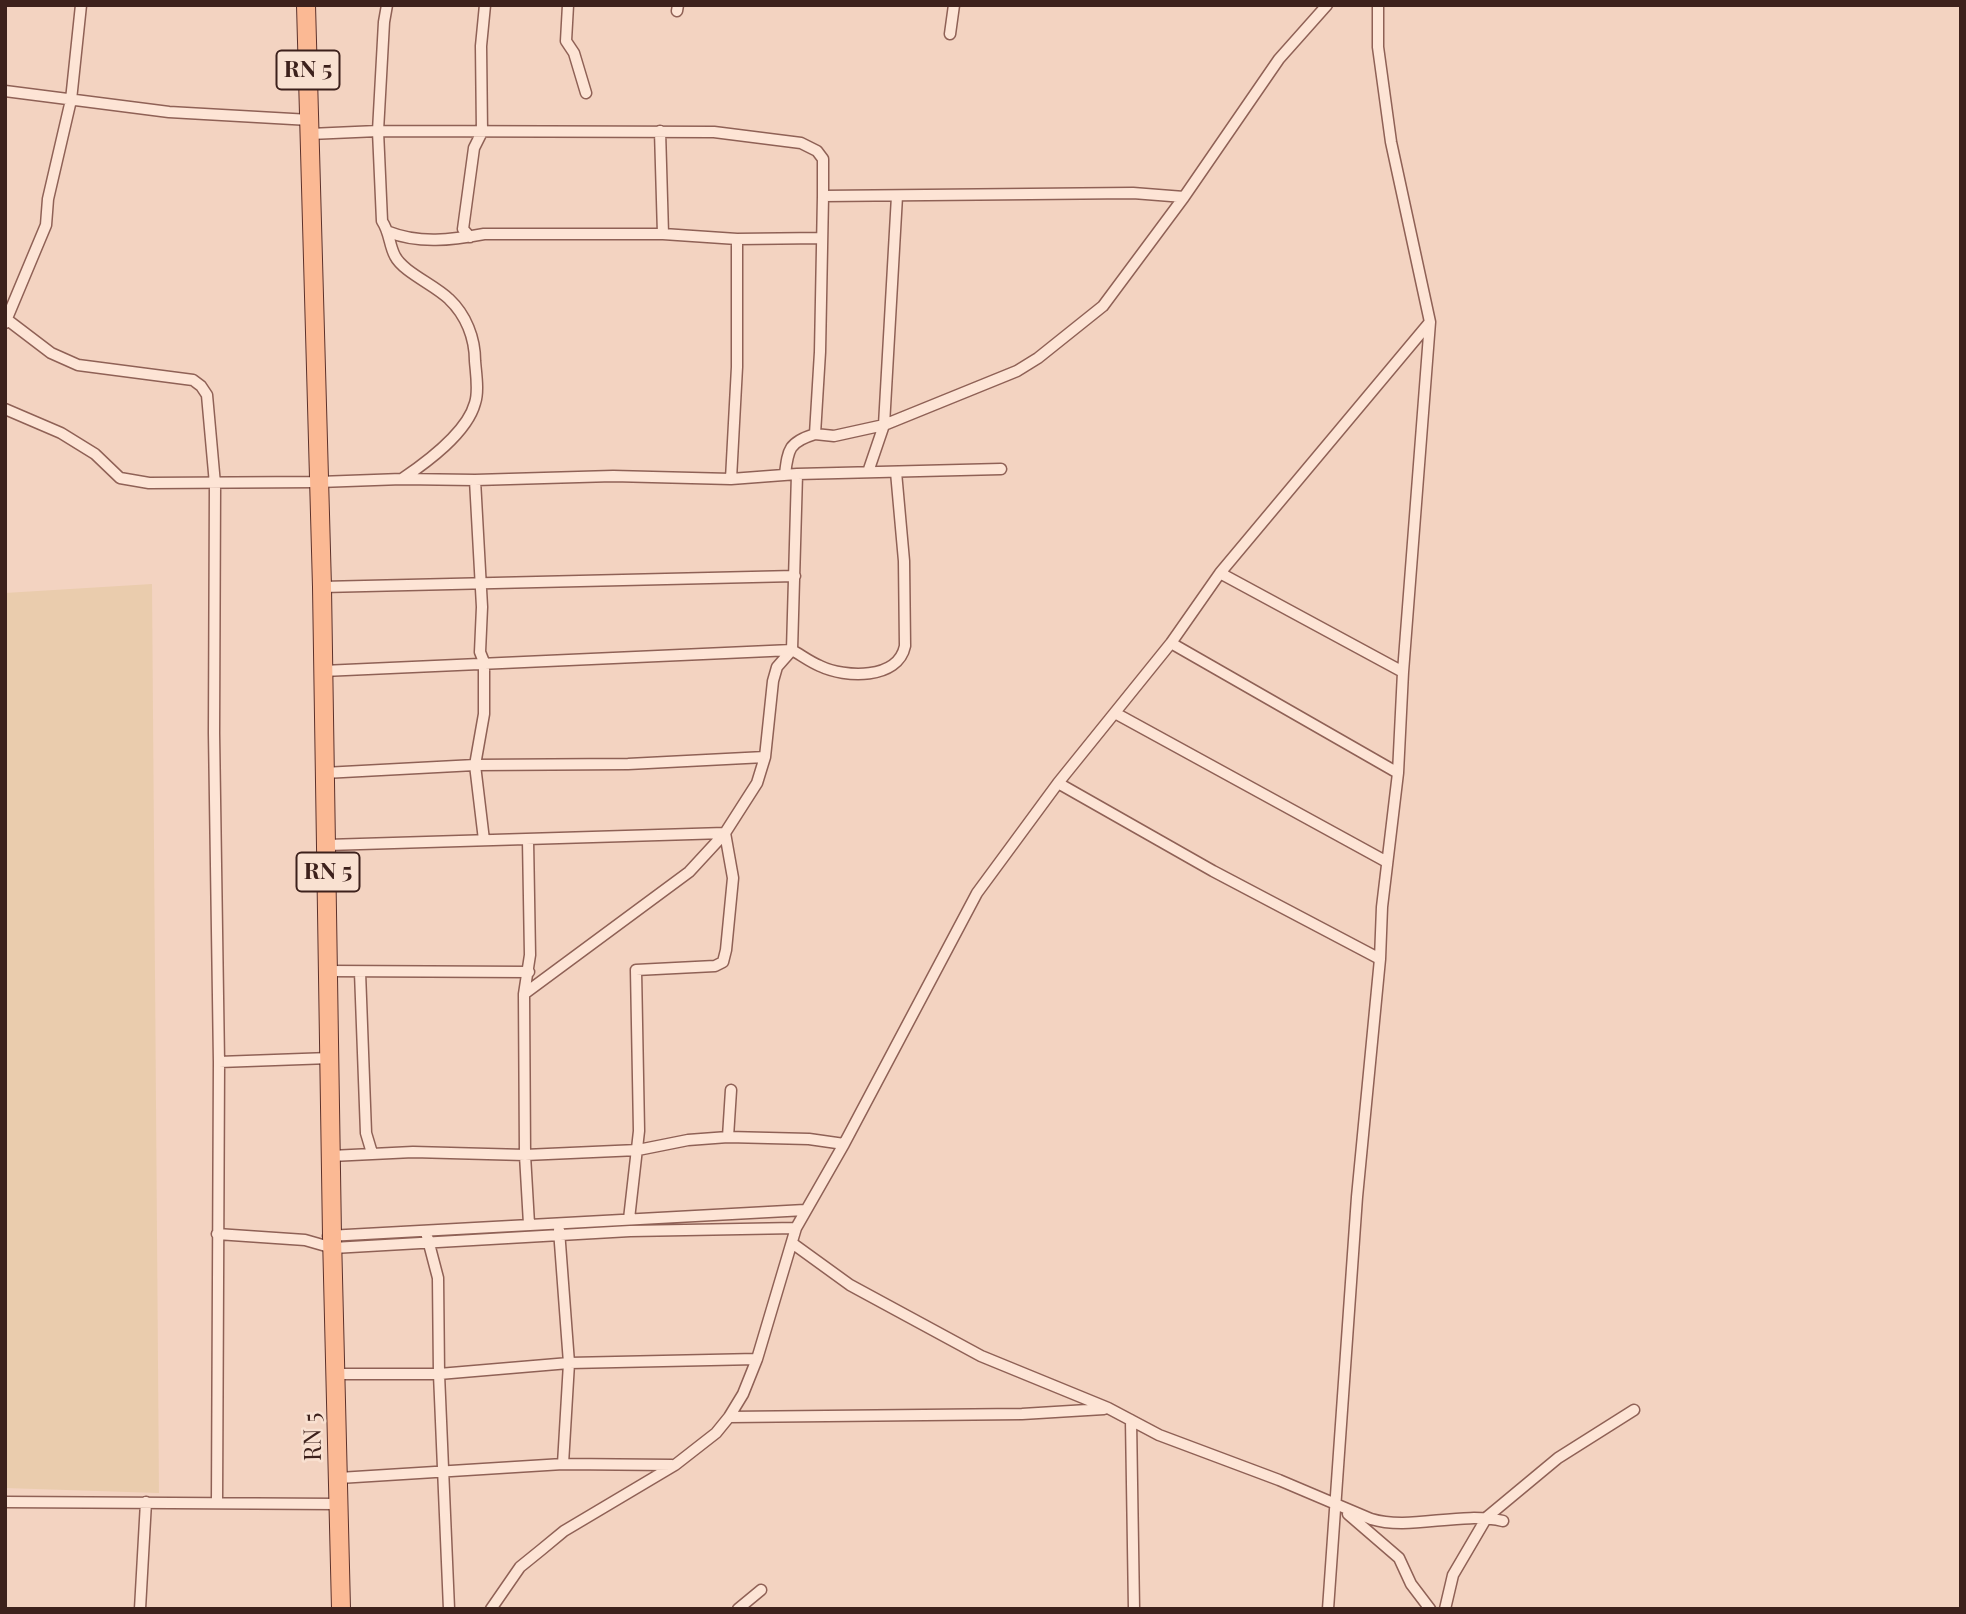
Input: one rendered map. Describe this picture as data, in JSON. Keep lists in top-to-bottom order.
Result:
{
  "streets": {
    "main road": ["RN 5"]
  }
}
